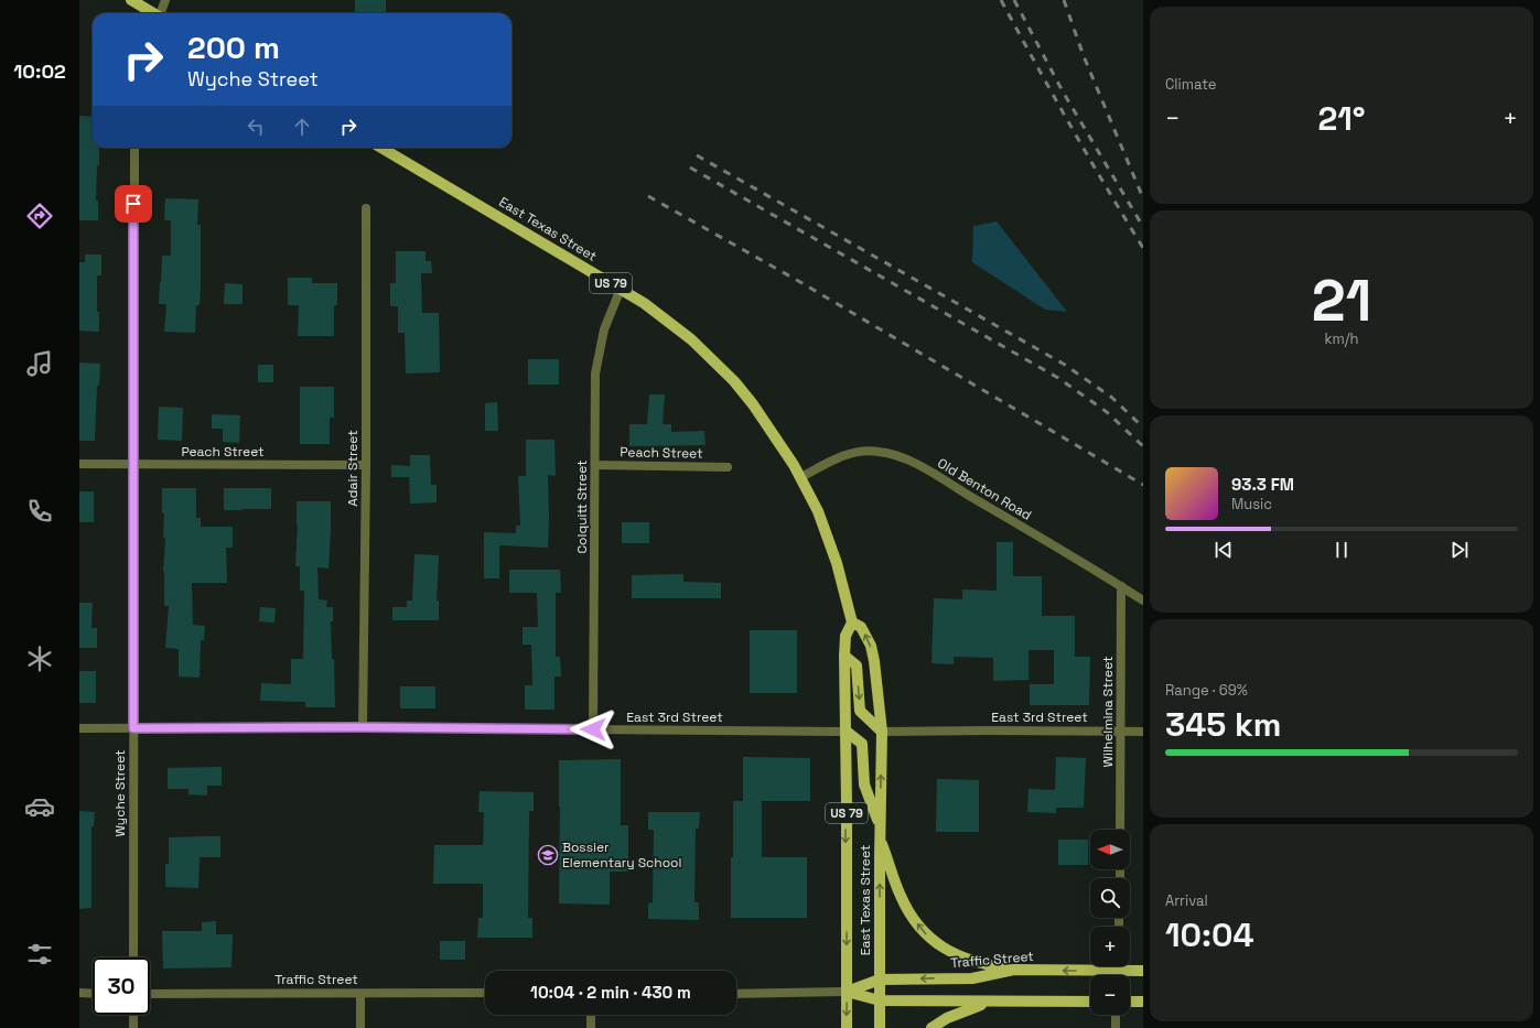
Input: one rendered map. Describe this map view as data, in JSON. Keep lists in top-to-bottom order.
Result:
{
  "streets": {
    "main road": ["East Texas Street", "US 79", "Traffic Street"],
    "street": [
      "Peach Street",
      "Adair Street",
      "Old Benton Road",
      "Colquitt Street",
      "Wilhelmina Street",
      "East 3rd Street",
      "Wyche Street"
    ]
  },
  "crossings": [
    ["East Texas Street", "Old Benton Road"],
    ["East Texas Street", "Colquitt Street"],
    ["East Texas Street", "East 3rd Street"],
    ["East Texas Street", "Traffic Street"],
    ["Peach Street", "Adair Street"],
    ["Peach Street", "Colquitt Street"],
    ["Peach Street", "Wyche Street"],
    ["Adair Street", "East 3rd Street"],
    ["Old Benton Road", "Wilhelmina Street"],
    ["Colquitt Street", "East 3rd Street"],
    ["Wilhelmina Street", "East 3rd Street"],
    ["East 3rd Street", "Wyche Street"]
  ],
  "places": {
    "school or university": ["Bossier Elementary School"]
  },
  "north": "left",
  "page": {
    "tabs": "10:02",
    "tile": [
      "Climate",
      ["21", "km/h"],
      ["Range · 69%", "345 km"],
      ["Arrival", "10:04"]
    ],
    "turn": ["200 m", "Wyche Street"],
    "heat": ["−", "21°", "+"],
    "song": ["93.3 FM", "Music"],
    "map_buttons": ["+", "−"],
    "limit": "30",
    "trip": "10:04 · 2 min · 430 m"
  }
}
